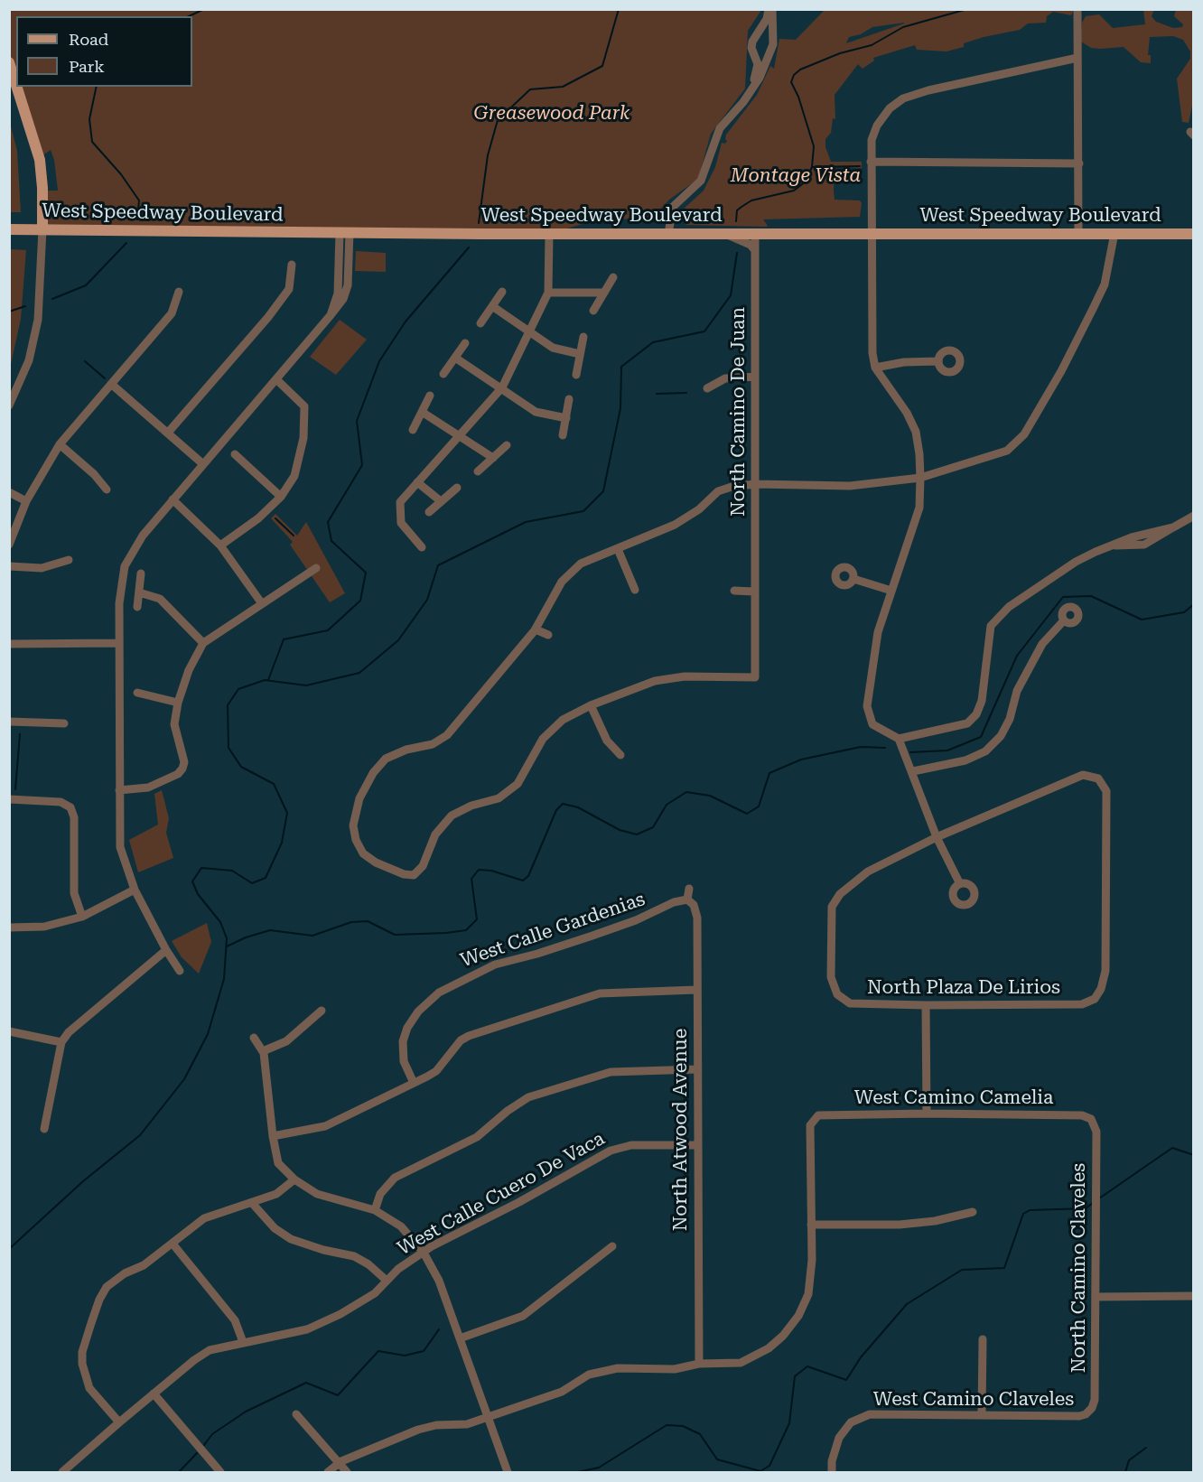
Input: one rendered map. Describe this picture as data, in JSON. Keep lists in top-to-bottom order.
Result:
{
  "streets": {
    "main road": ["West Speedway Boulevard"],
    "street": [
      "North Camino De Juan",
      "West Calle Gardenias",
      "North Plaza De Lirios",
      "West Camino Camelia",
      "North Atwood Avenue",
      "West Calle Cuero De Vaca",
      "North Camino Claveles",
      "West Camino Claveles"
    ]
  },
  "crossings": [
    ["West Speedway Boulevard", "North Camino De Juan"],
    ["West Calle Gardenias", "North Atwood Avenue"],
    ["West Camino Camelia", "North Camino Claveles"],
    ["North Atwood Avenue", "West Calle Cuero De Vaca"],
    ["North Camino Claveles", "West Camino Claveles"]
  ],
  "parks": ["Greasewood Park", "Montage Vista"],
  "legend": ["Road", "Park"]
}
